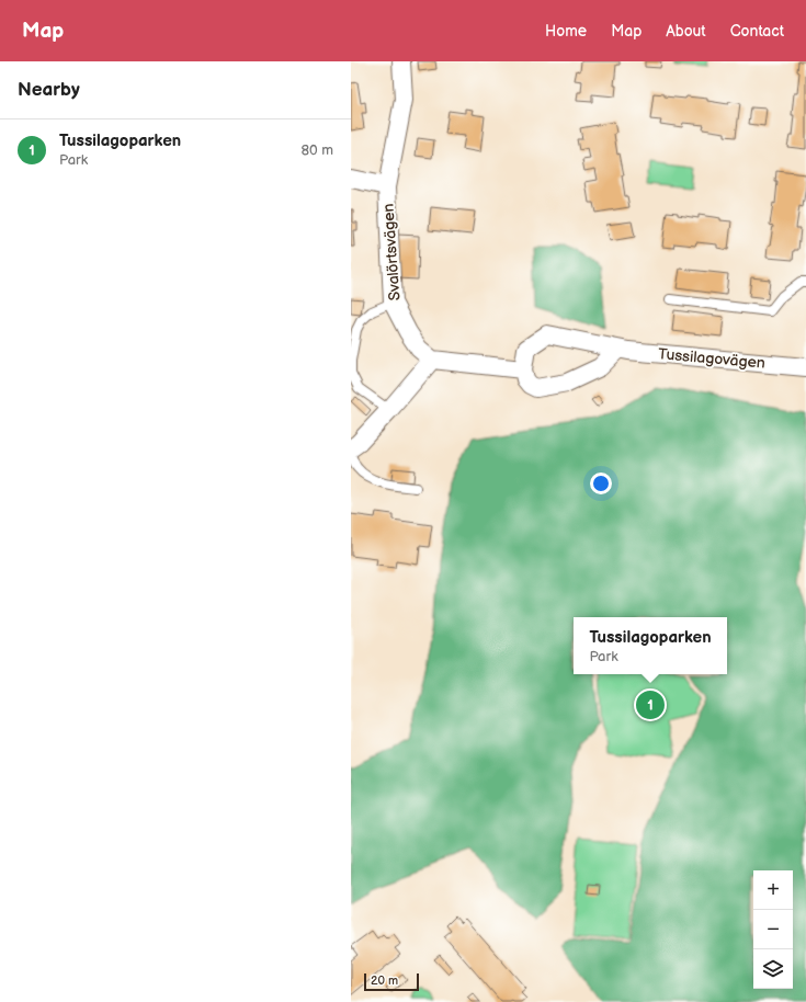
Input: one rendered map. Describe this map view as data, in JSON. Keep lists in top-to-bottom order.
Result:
{
  "streets": {
    "street": ["Svalörtsvägen", "Tussilagovägen"]
  },
  "scale_bar": "20 m",
  "page": {
    "header": "Map",
    "nav": [
      "Home",
      "Map",
      "About",
      "Contact"
    ],
    "heading": "Nearby",
    "list": [
      {
        "mark": "1",
        "name": "Tussilagoparken",
        "note": "Park",
        "value": "80 m"
      }
    ],
    "popup": ["Tussilagoparken", "Park"],
    "pins": "1",
    "map_buttons": ["+", "−"],
    "scale": "20 m"
  }
}
